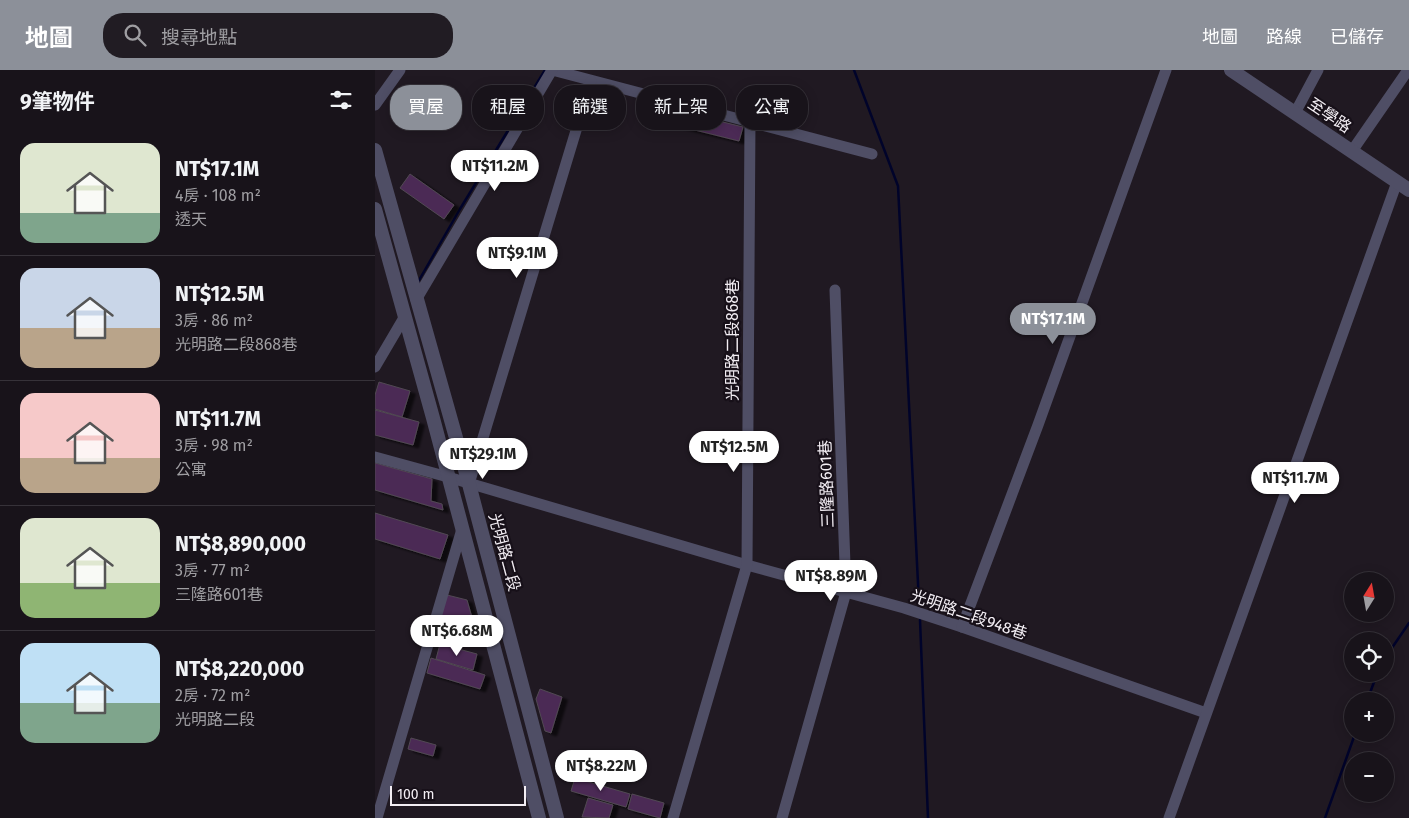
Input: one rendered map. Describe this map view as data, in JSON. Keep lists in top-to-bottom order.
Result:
{
  "streets": {
    "street": [
      "至學路",
      "光明路二段868巷",
      "三隆路601巷",
      "光明路二段",
      "光明路二段948巷"
    ]
  },
  "crossings": [
    ["光明路二段868巷", "光明路二段948巷"],
    ["三隆路601巷", "光明路二段948巷"],
    ["光明路二段", "光明路二段948巷"]
  ],
  "scale_bar": "100 m",
  "north": "top",
  "page": {
    "header": "地圖",
    "search": "搜尋地點",
    "nav": ["地圖", "路線", "已儲存"],
    "heading": "9筆物件",
    "chip": [
      "買屋",
      "租屋",
      "篩選",
      "新上架",
      "公寓"
    ],
    "list": [
      {
        "name": "NT$17.1M",
        "note": "4房 · 108 m² · 透天"
      },
      {
        "name": "NT$12.5M",
        "note": "3房 · 86 m² · 光明路二段868巷"
      },
      {
        "name": "NT$11.7M",
        "note": "3房 · 98 m² · 公寓"
      },
      {
        "name": "NT$8,890,000",
        "note": "3房 · 77 m² · 三隆路601巷"
      },
      {
        "name": "NT$8,220,000",
        "note": "2房 · 72 m² · 光明路二段"
      }
    ],
    "price": [
      "NT$11.2M",
      "NT$9.1M",
      "NT$17.1M",
      "NT$12.5M",
      "NT$29.1M",
      "NT$11.7M",
      "NT$8.89M",
      "NT$6.68M",
      "NT$8.22M"
    ],
    "map_buttons": ["+", "−"],
    "scale": "100 m"
  }
}
